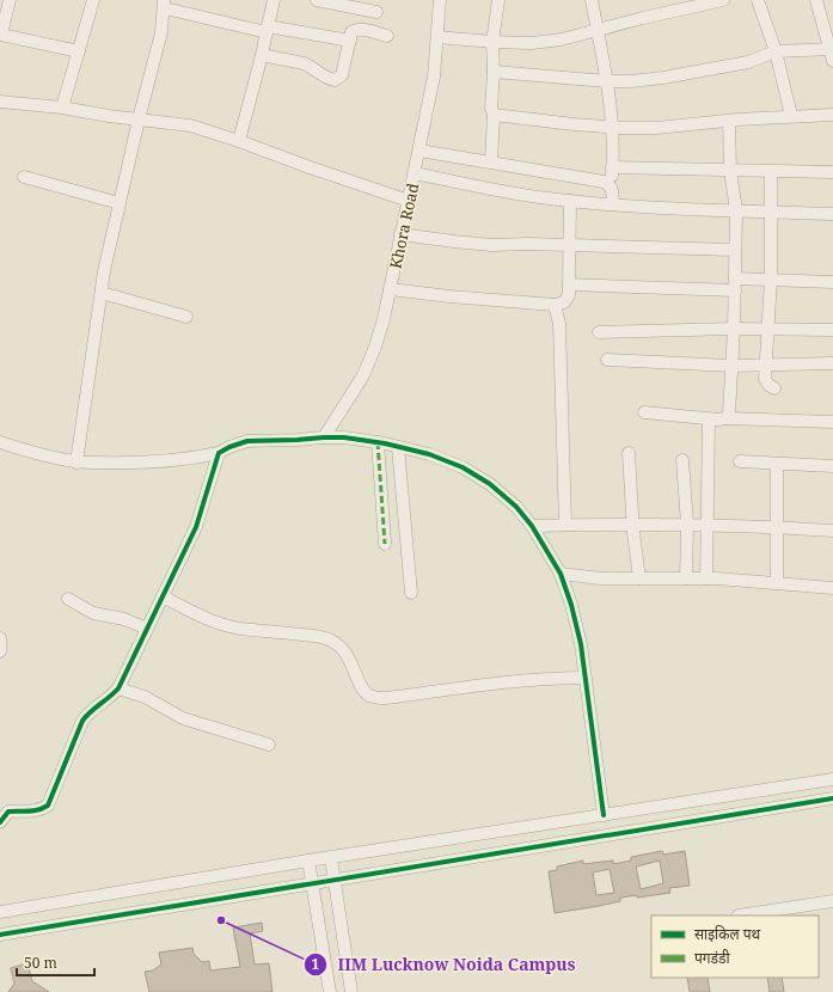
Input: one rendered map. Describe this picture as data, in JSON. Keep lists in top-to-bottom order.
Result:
{
  "streets": {
    "street": ["Khora Road"]
  },
  "places": ["IIM Lucknow Noida Campus"],
  "legend": ["साइकिल पथ", "पगडंडी"],
  "scale_bar": "50 m"
}
